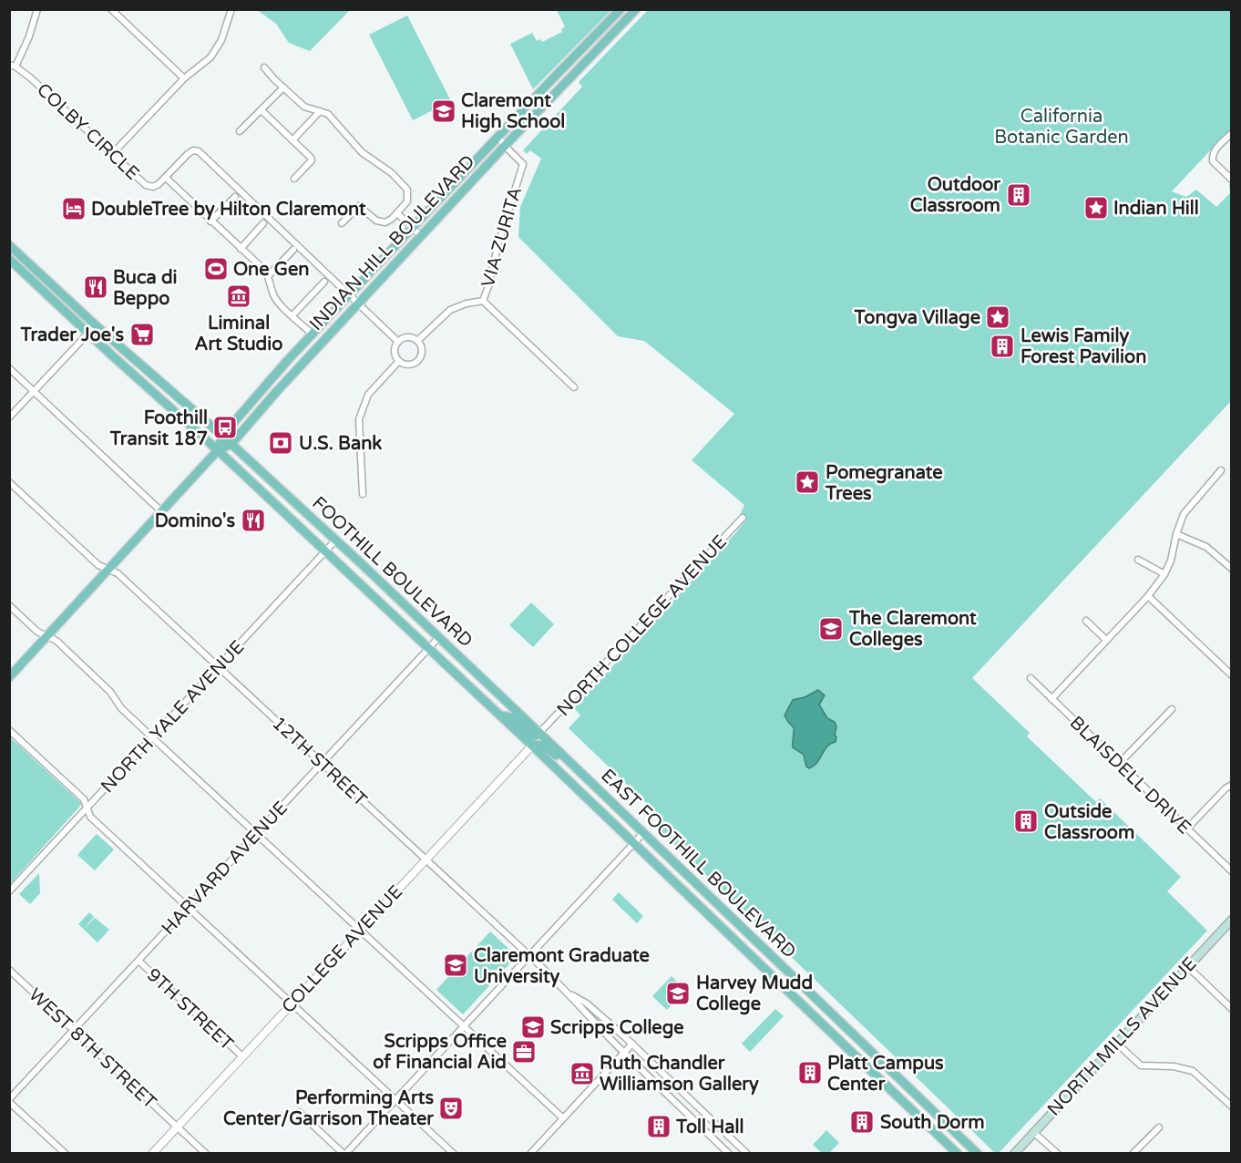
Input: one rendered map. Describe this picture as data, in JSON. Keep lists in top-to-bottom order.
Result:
{
  "streets": {
    "main road": [
      "INDIAN HILL BOULEVARD",
      "FOOTHILL BOULEVARD",
      "EAST FOOTHILL BOULEVARD",
      "NORTH MILLS AVENUE"
    ],
    "street": [
      "COLBY CIRCLE",
      "VIA ZURITA",
      "NORTH COLLEGE AVENUE",
      "NORTH YALE AVENUE",
      "12TH STREET",
      "BLAISDELL DRIVE",
      "HARVARD AVENUE",
      "COLLEGE AVENUE",
      "9TH STREET",
      "WEST 8TH STREET"
    ]
  },
  "crossings": [
    ["COLBY CIRCLE", "VIA ZURITA"],
    ["COLBY CIRCLE", "INDIAN HILL BOULEVARD"],
    ["VIA ZURITA", "INDIAN HILL BOULEVARD"],
    ["INDIAN HILL BOULEVARD", "FOOTHILL BOULEVARD"],
    ["INDIAN HILL BOULEVARD", "12TH STREET"],
    ["FOOTHILL BOULEVARD", "NORTH COLLEGE AVENUE"],
    ["FOOTHILL BOULEVARD", "NORTH YALE AVENUE"],
    ["FOOTHILL BOULEVARD", "EAST FOOTHILL BOULEVARD"],
    ["FOOTHILL BOULEVARD", "HARVARD AVENUE"],
    ["FOOTHILL BOULEVARD", "COLLEGE AVENUE"],
    ["NORTH COLLEGE AVENUE", "EAST FOOTHILL BOULEVARD"],
    ["NORTH YALE AVENUE", "12TH STREET"],
    ["12TH STREET", "HARVARD AVENUE"],
    ["12TH STREET", "COLLEGE AVENUE"],
    ["EAST FOOTHILL BOULEVARD", "COLLEGE AVENUE"],
    ["HARVARD AVENUE", "9TH STREET"],
    ["HARVARD AVENUE", "WEST 8TH STREET"],
    ["COLLEGE AVENUE", "9TH STREET"],
    ["COLLEGE AVENUE", "WEST 8TH STREET"]
  ],
  "parks": ["California Botanic Garden"],
  "places": {
    "school or university": [
      "Claremont High School",
      "The Claremont Colleges",
      "Claremont Graduate University",
      "Harvey Mudd College",
      "Scripps College"
    ],
    "building": [
      "Outdoor Classroom",
      "Lewis Family Forest Pavilion",
      "Outside Classroom",
      "Platt Campus Center",
      "South Dorm",
      "Toll Hall"
    ],
    "place": ["Indian Hill", "Tongva Village", "Pomegranate Trees"],
    "hotel": ["DoubleTree by Hilton Claremont"],
    "sports": ["One Gen"],
    "restaurant": ["Buca di Beppo", "Domino's"],
    "museum": ["Liminal Art Studio", "Ruth Chandler Williamson Gallery"],
    "supermarket": ["Trader Joe's"],
    "bus stop": ["Foothill Transit 187"],
    "bank": ["U.S. Bank"],
    "office": ["Scripps Office of Financial Aid"],
    "theatre": ["Performing Arts Center/Garrison Theater"]
  }
}
